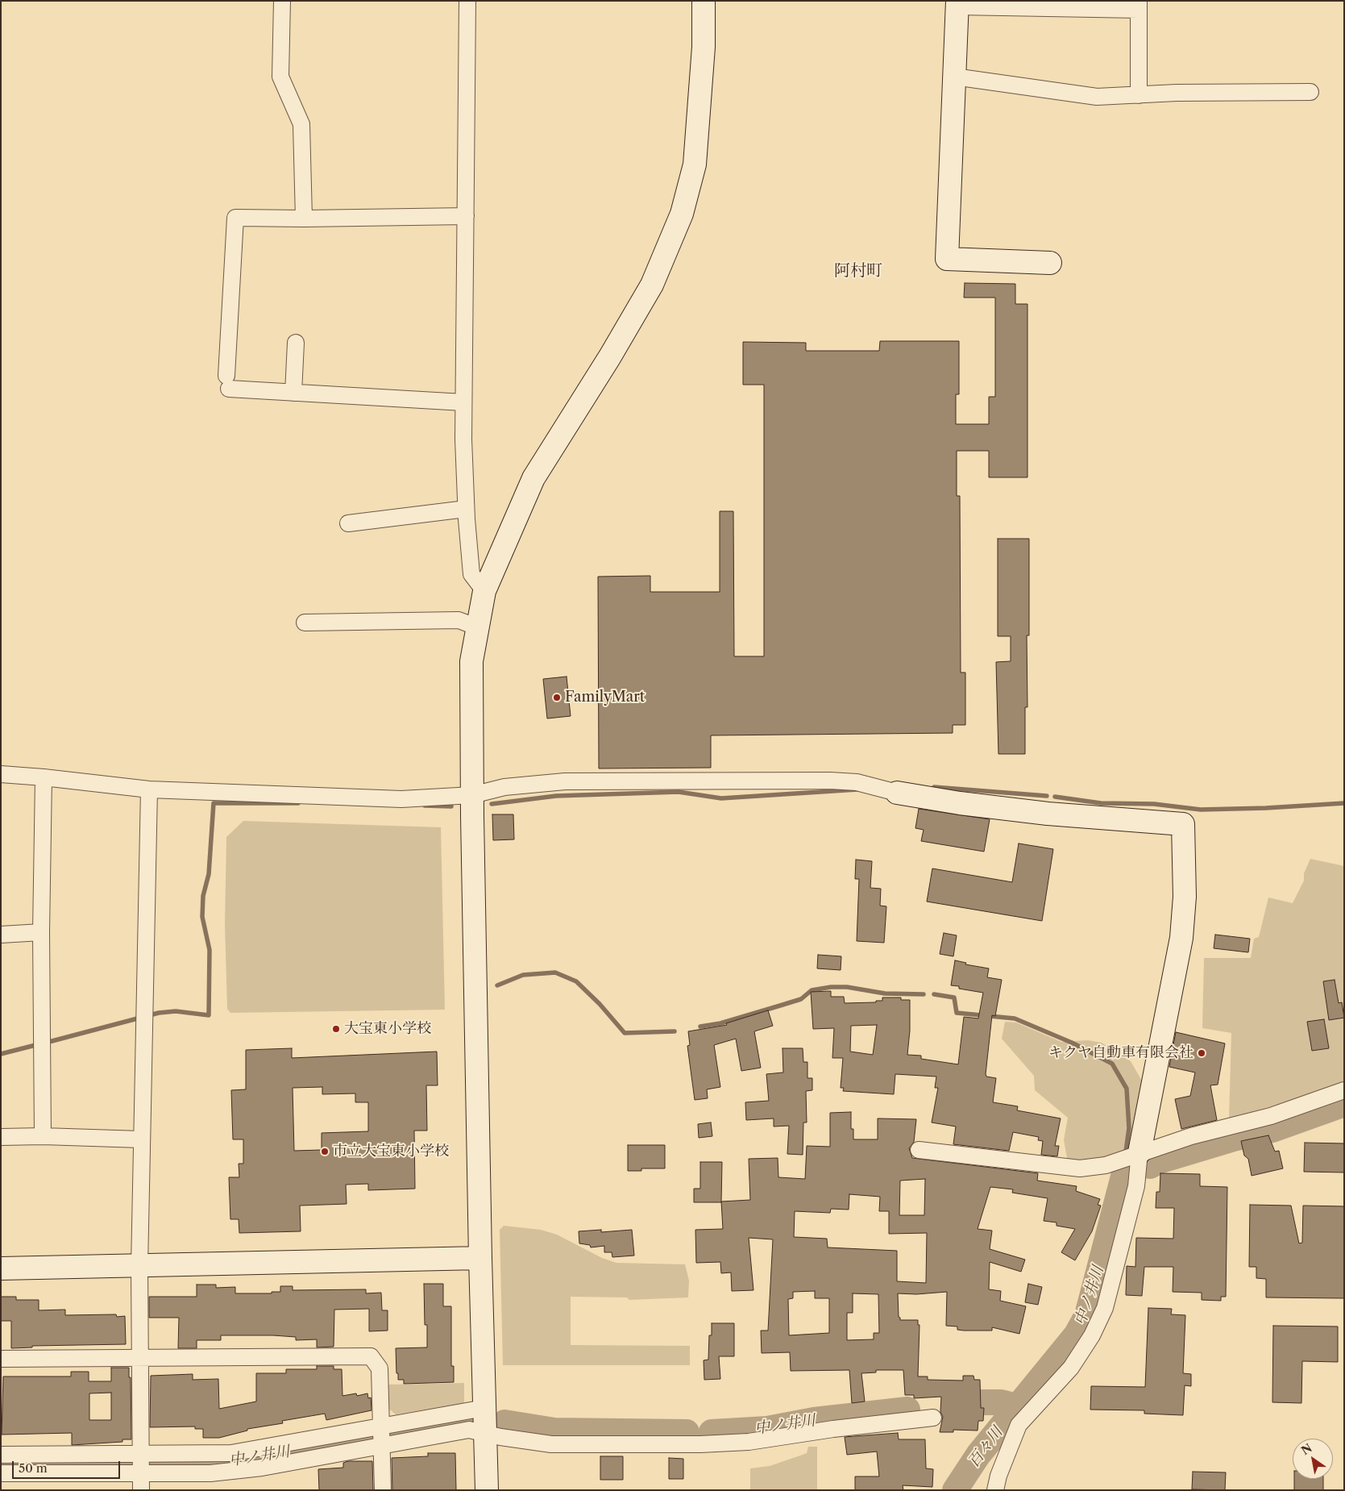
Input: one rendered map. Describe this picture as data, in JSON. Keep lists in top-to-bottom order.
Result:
{
  "districts": ["阿村町"],
  "water": ["中ノ井川", "百々川"],
  "places": [
    "FamilyMart",
    "大宝東小学校",
    "キクヤ自動車有限会社",
    "市立大宝東小学校"
  ],
  "scale_bar": "50 m",
  "north": "top left"
}
